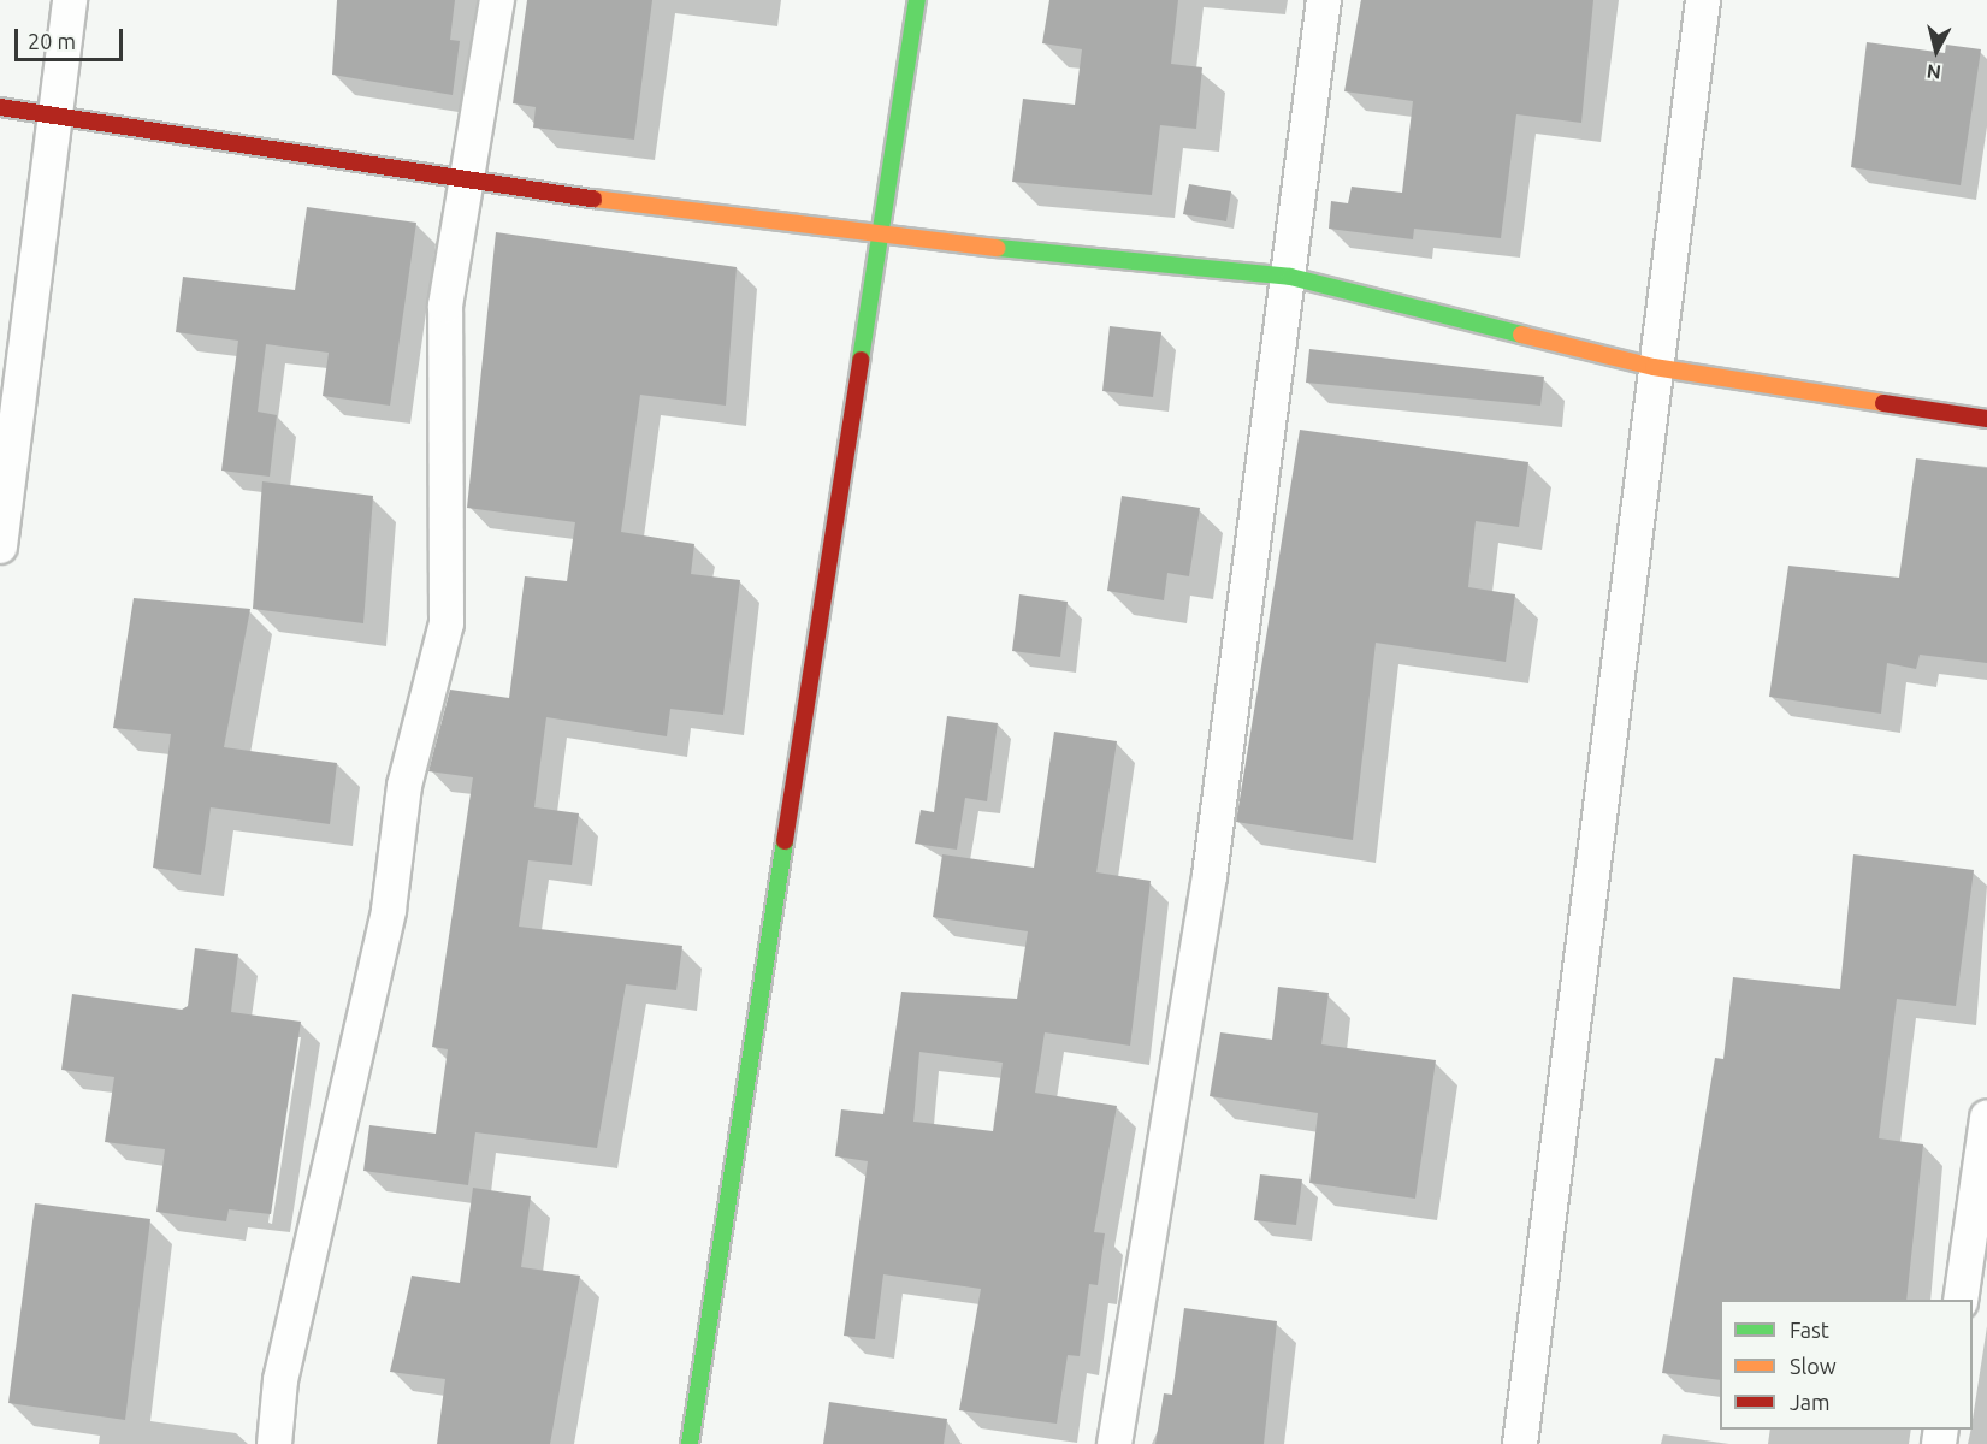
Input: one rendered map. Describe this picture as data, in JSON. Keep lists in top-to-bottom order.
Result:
{
  "legend": ["Fast", "Slow", "Jam"],
  "scale_bar": "20 m",
  "north": "bottom"
}
